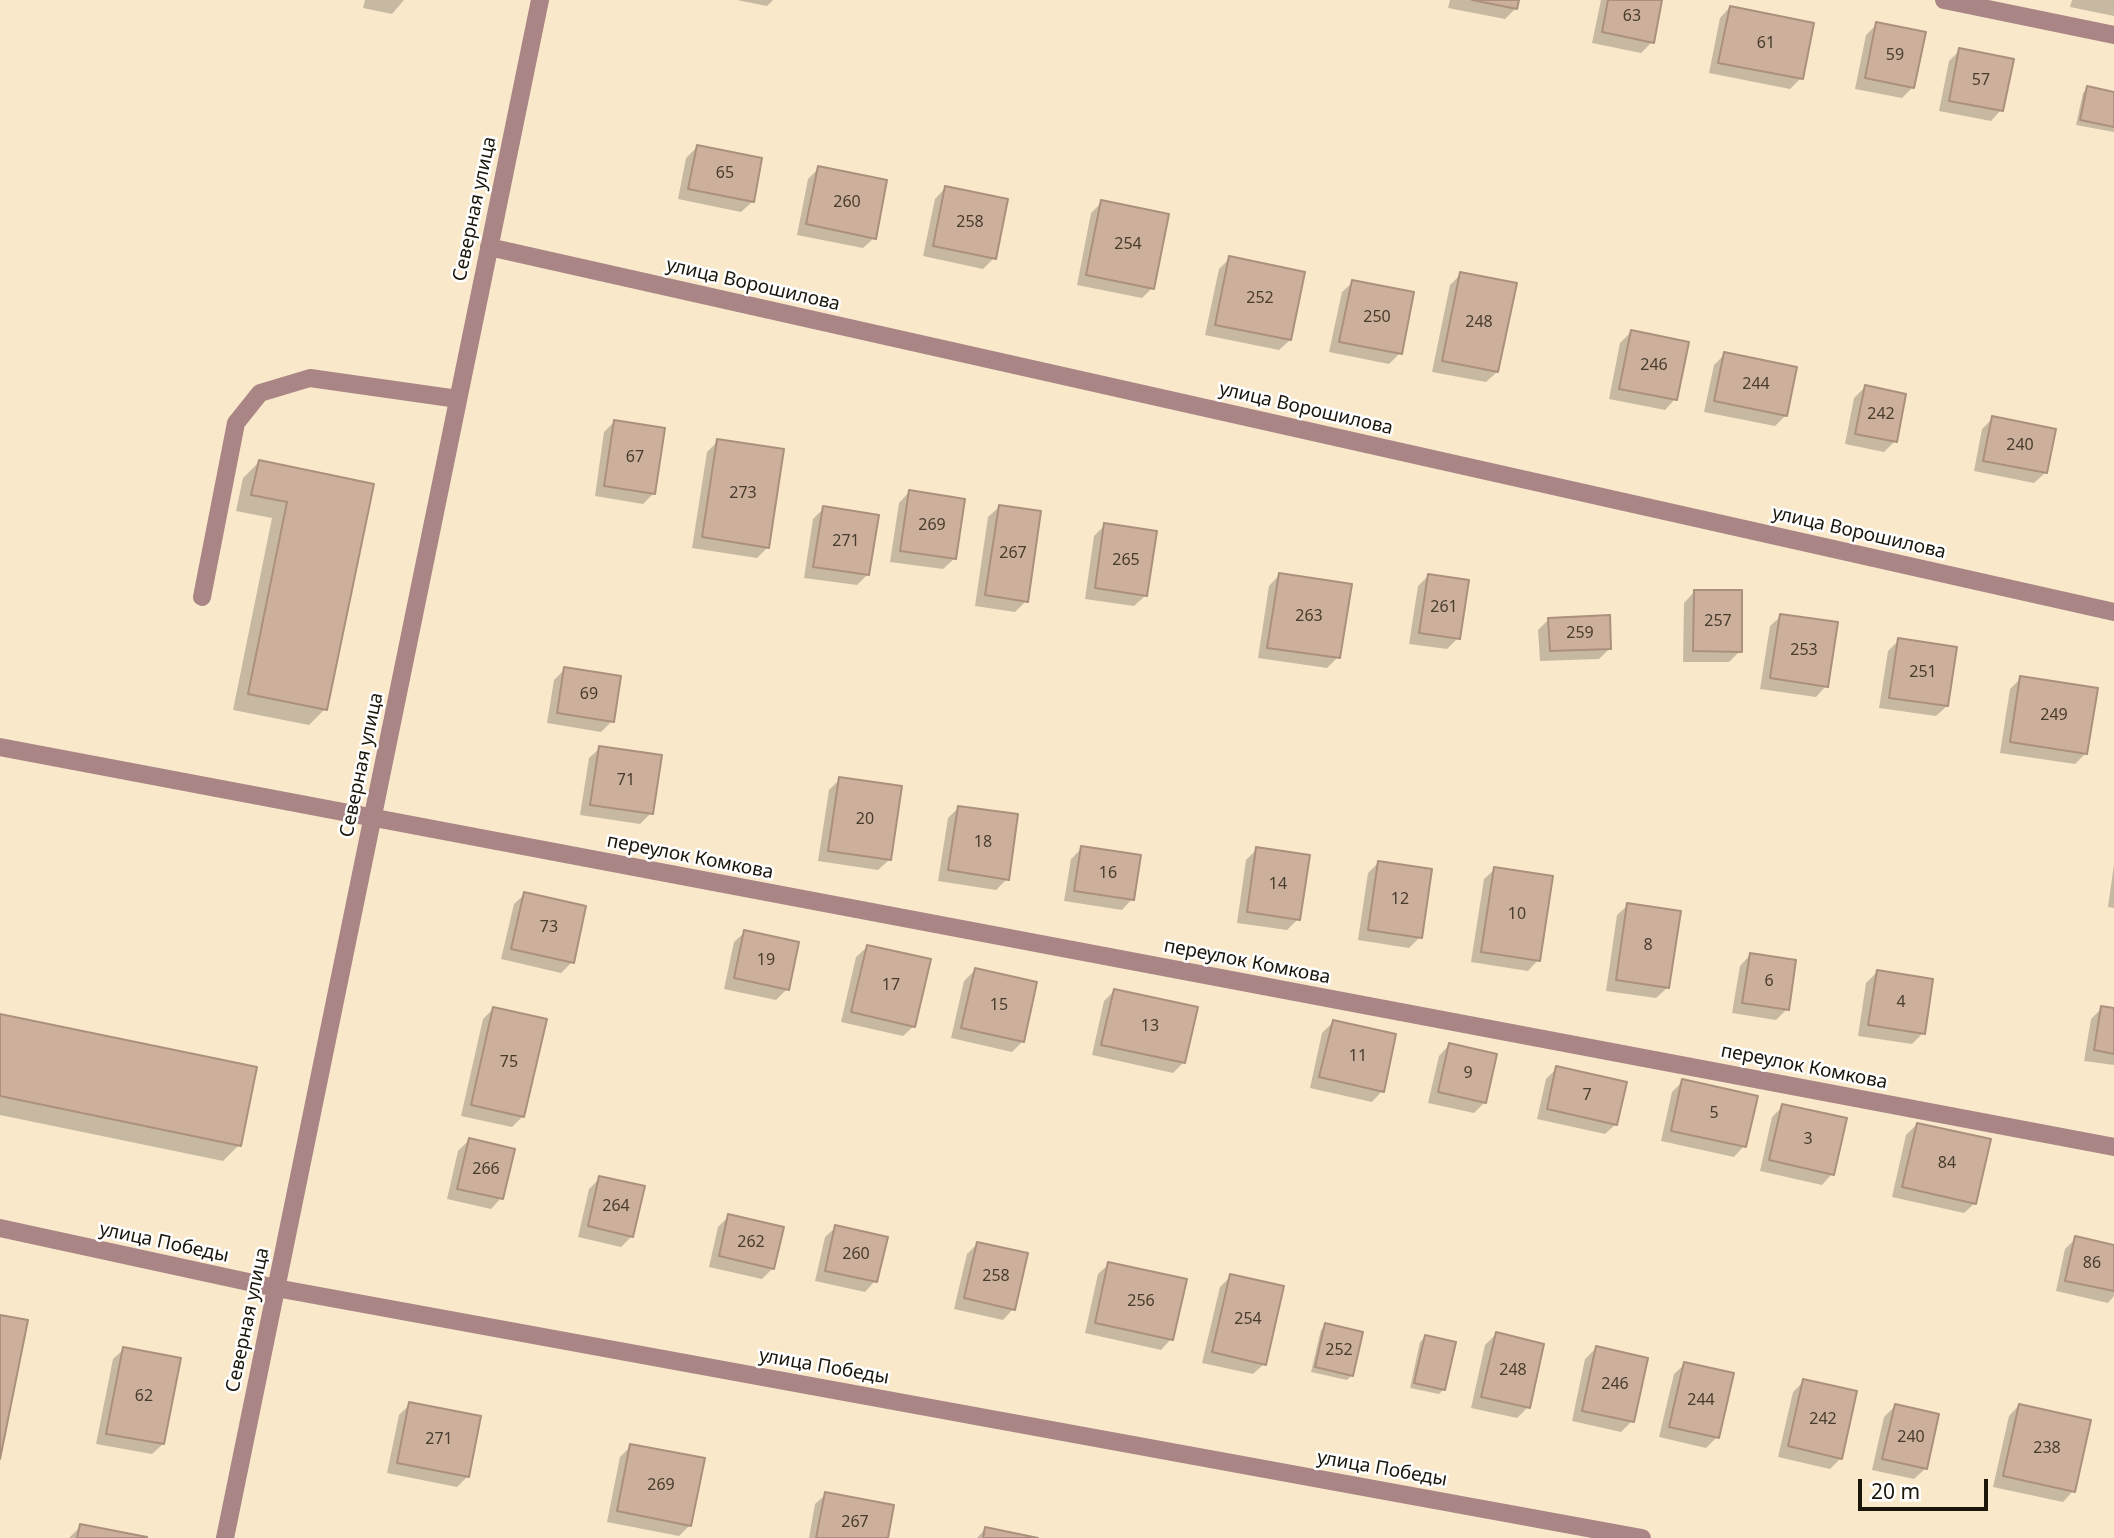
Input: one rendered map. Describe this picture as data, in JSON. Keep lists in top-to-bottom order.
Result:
{
  "streets": {
    "street": [
      "Северная улица",
      "улица Ворошилова",
      "переулок Комкова",
      "улица Победы"
    ]
  },
  "crossings": [
    ["Северная улица", "улица Ворошилова"],
    ["Северная улица", "переулок Комкова"],
    ["Северная улица", "улица Победы"]
  ],
  "house_numbers": [
    "63",
    "61",
    "59",
    "57",
    "65",
    "260",
    "258",
    "254",
    "252",
    "250",
    "248",
    "246",
    "244",
    "242",
    "240",
    "67",
    "273",
    "269",
    "271",
    "267",
    "265",
    "261",
    "263",
    "257",
    "259",
    "253",
    "251",
    "69",
    "249",
    "71",
    "20",
    "18",
    "16",
    "14",
    "12",
    "10",
    "73",
    "8",
    "19",
    "6",
    "17",
    "4",
    "15",
    "13",
    "11",
    "75",
    "9",
    "7",
    "5",
    "3",
    "84",
    "266",
    "264",
    "262",
    "260",
    "86",
    "258",
    "256",
    "254",
    "252",
    "248",
    "246",
    "62",
    "244",
    "242",
    "240",
    "271",
    "238",
    "269",
    "267"
  ],
  "scale_bar": "20 m"
}
